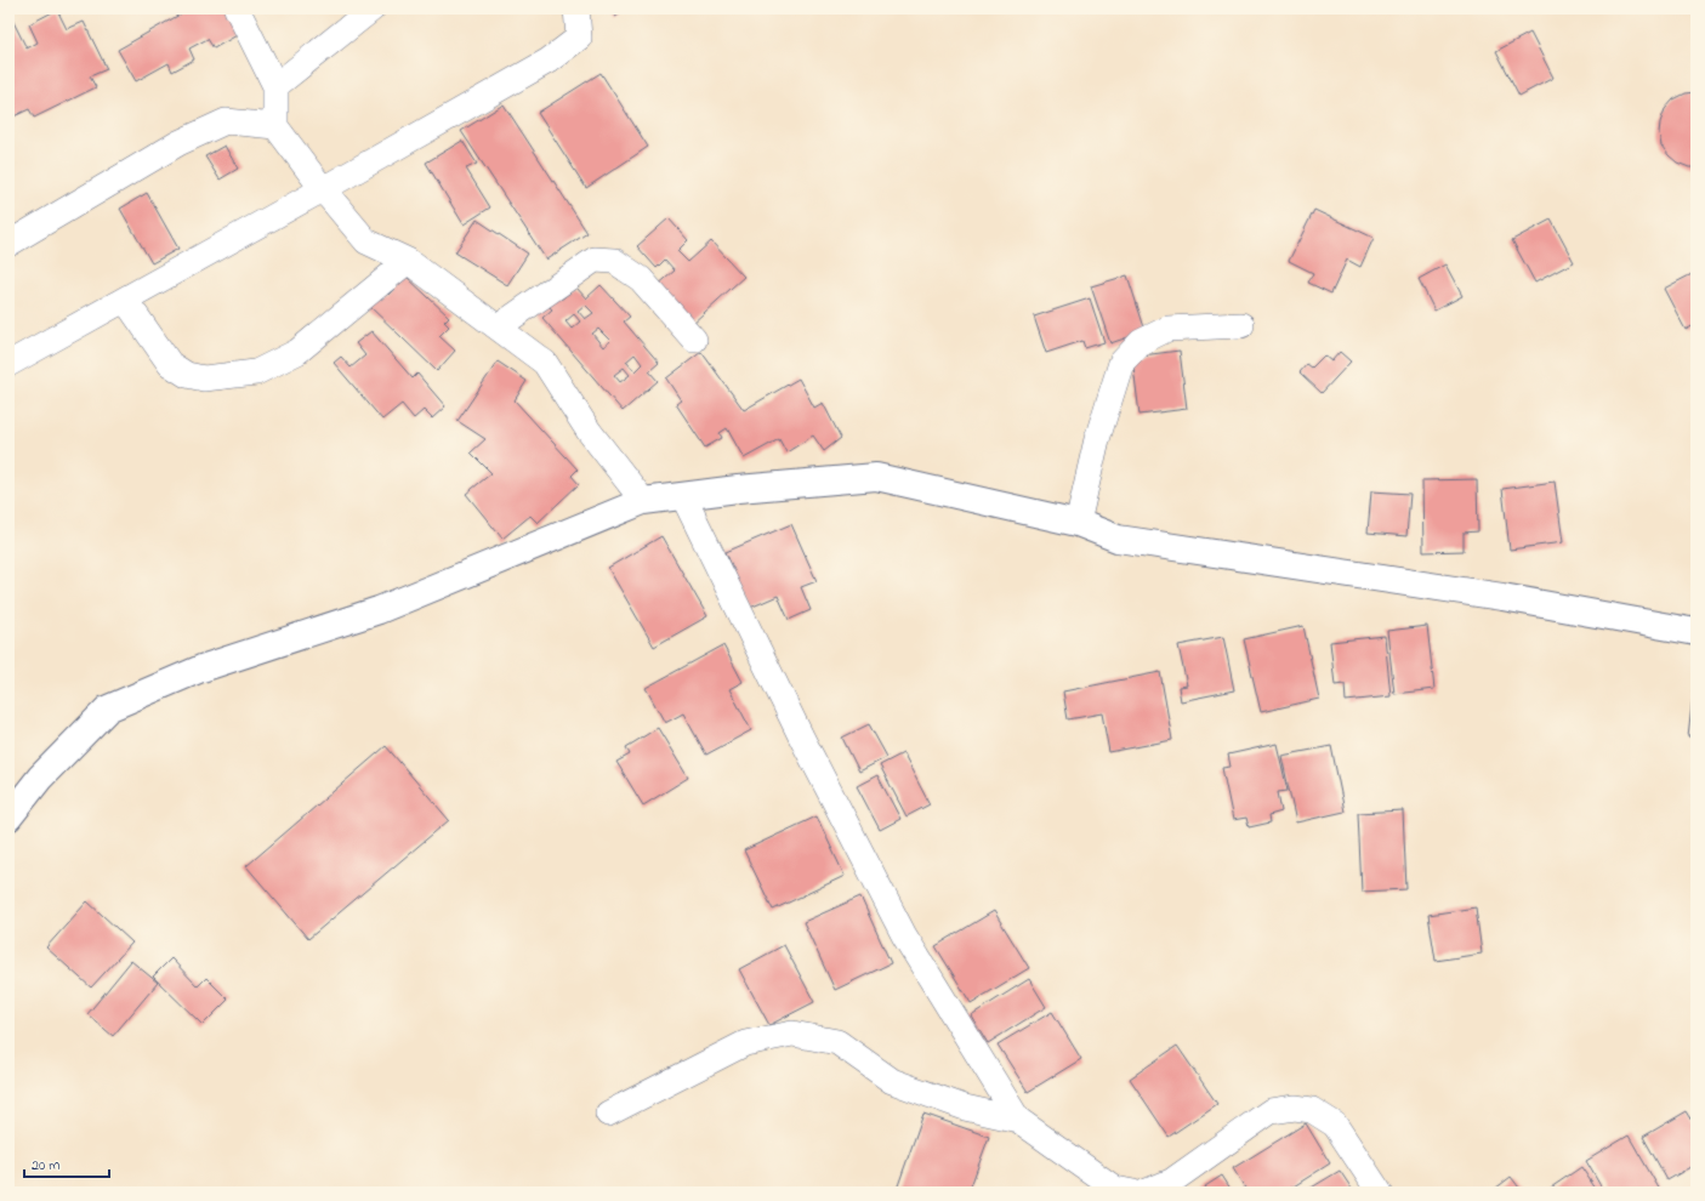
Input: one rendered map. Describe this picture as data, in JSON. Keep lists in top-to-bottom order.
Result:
{
  "scale_bar": "20 m"
}
